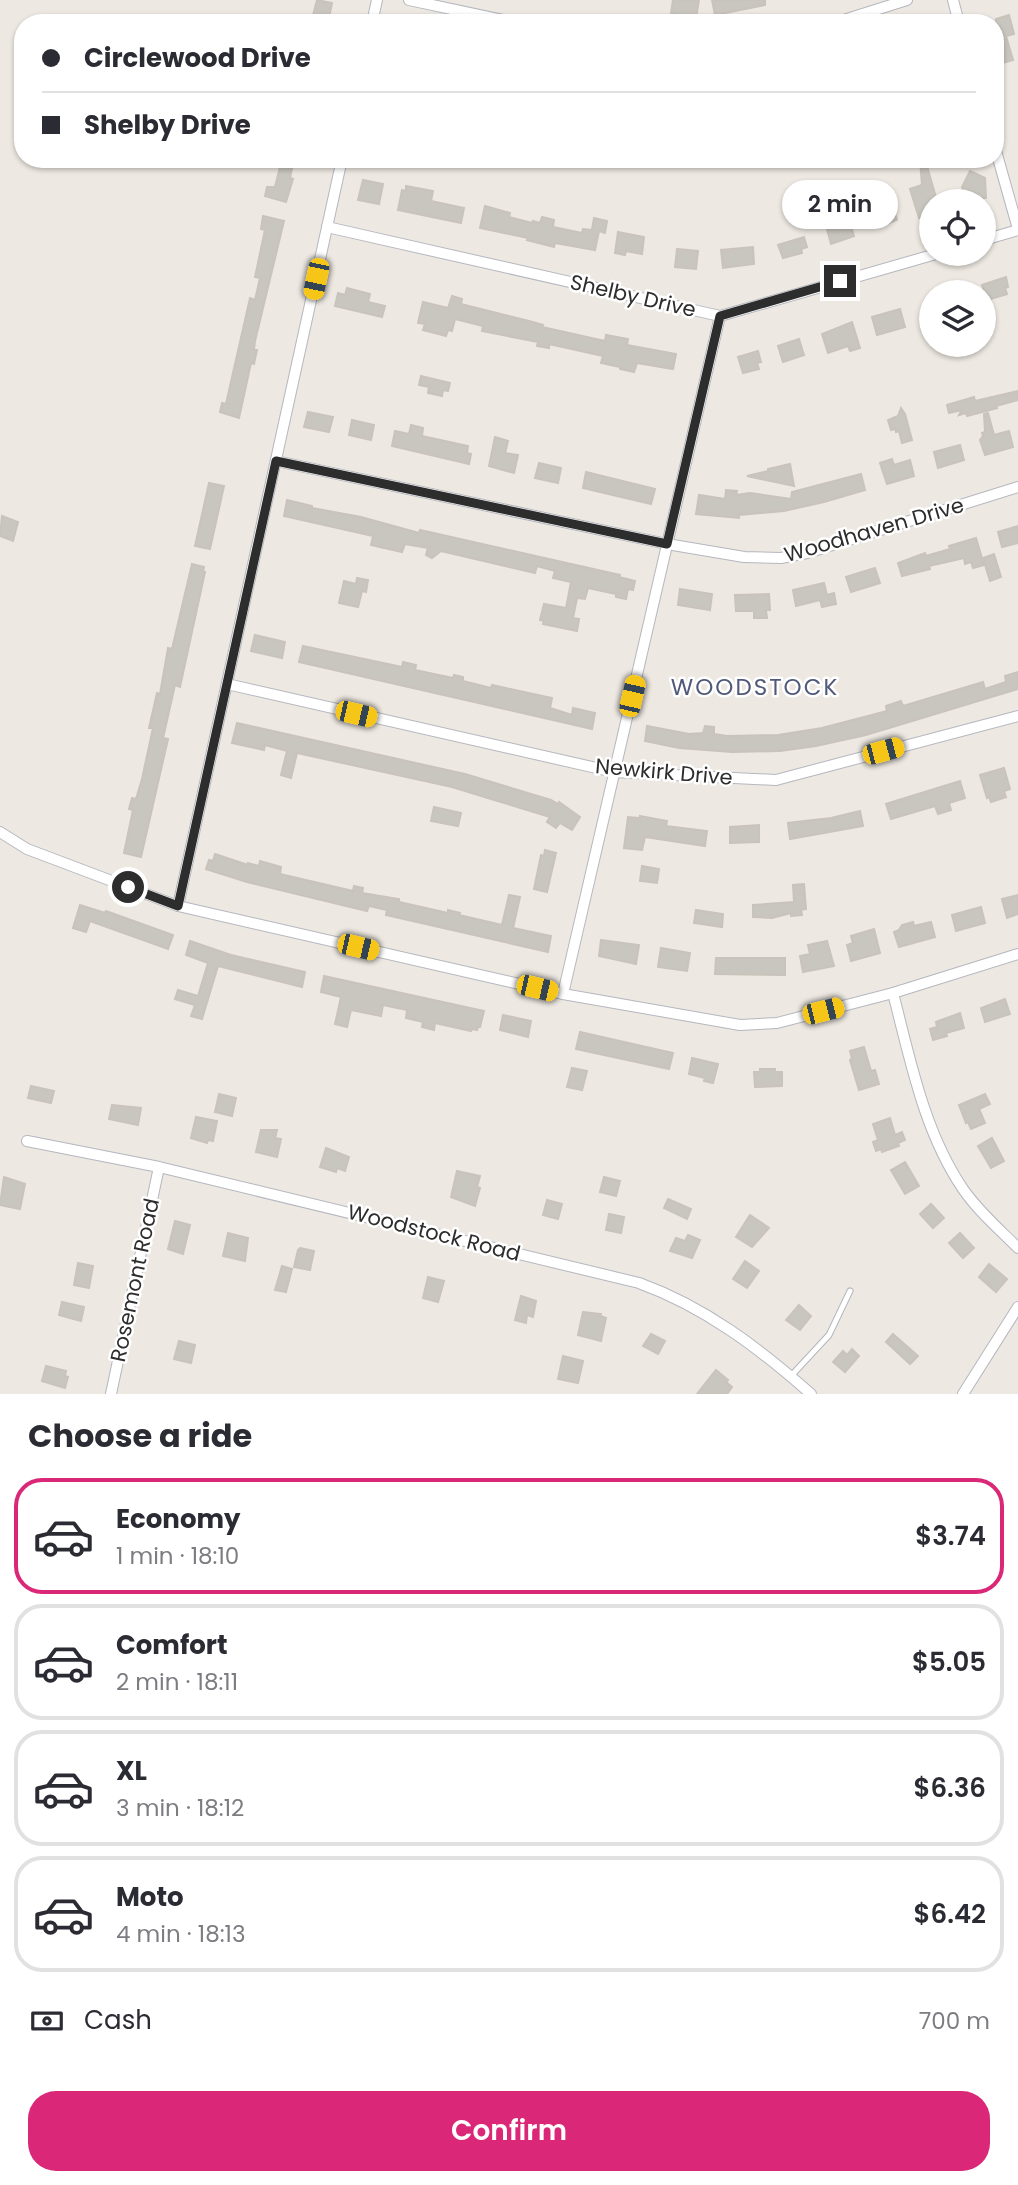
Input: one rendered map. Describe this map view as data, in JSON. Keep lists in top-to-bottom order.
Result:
{
  "streets": {
    "street": [
      "Shelby Drive",
      "Woodhaven Drive",
      "Newkirk Drive",
      "Woodstock Road",
      "Rosemont Road"
    ]
  },
  "crossings": [
    ["Woodstock Road", "Rosemont Road"]
  ],
  "districts": ["WOODSTOCK"],
  "page": {
    "banner": ["Circlewood Drive", "Shelby Drive"],
    "bubble": "2 min",
    "heading": "Choose a ride",
    "list": [
      {
        "name": "Economy",
        "note": "1 min · 18:10",
        "value": "$3.74"
      },
      {
        "name": "Comfort",
        "note": "2 min · 18:11",
        "value": "$5.05"
      },
      {
        "name": "XL",
        "note": "3 min · 18:12",
        "value": "$6.36"
      },
      {
        "name": "Moto",
        "note": "4 min · 18:13",
        "value": "$6.42"
      }
    ],
    "pay": ["Cash", "700 m"],
    "buttons": "Confirm"
  }
}
